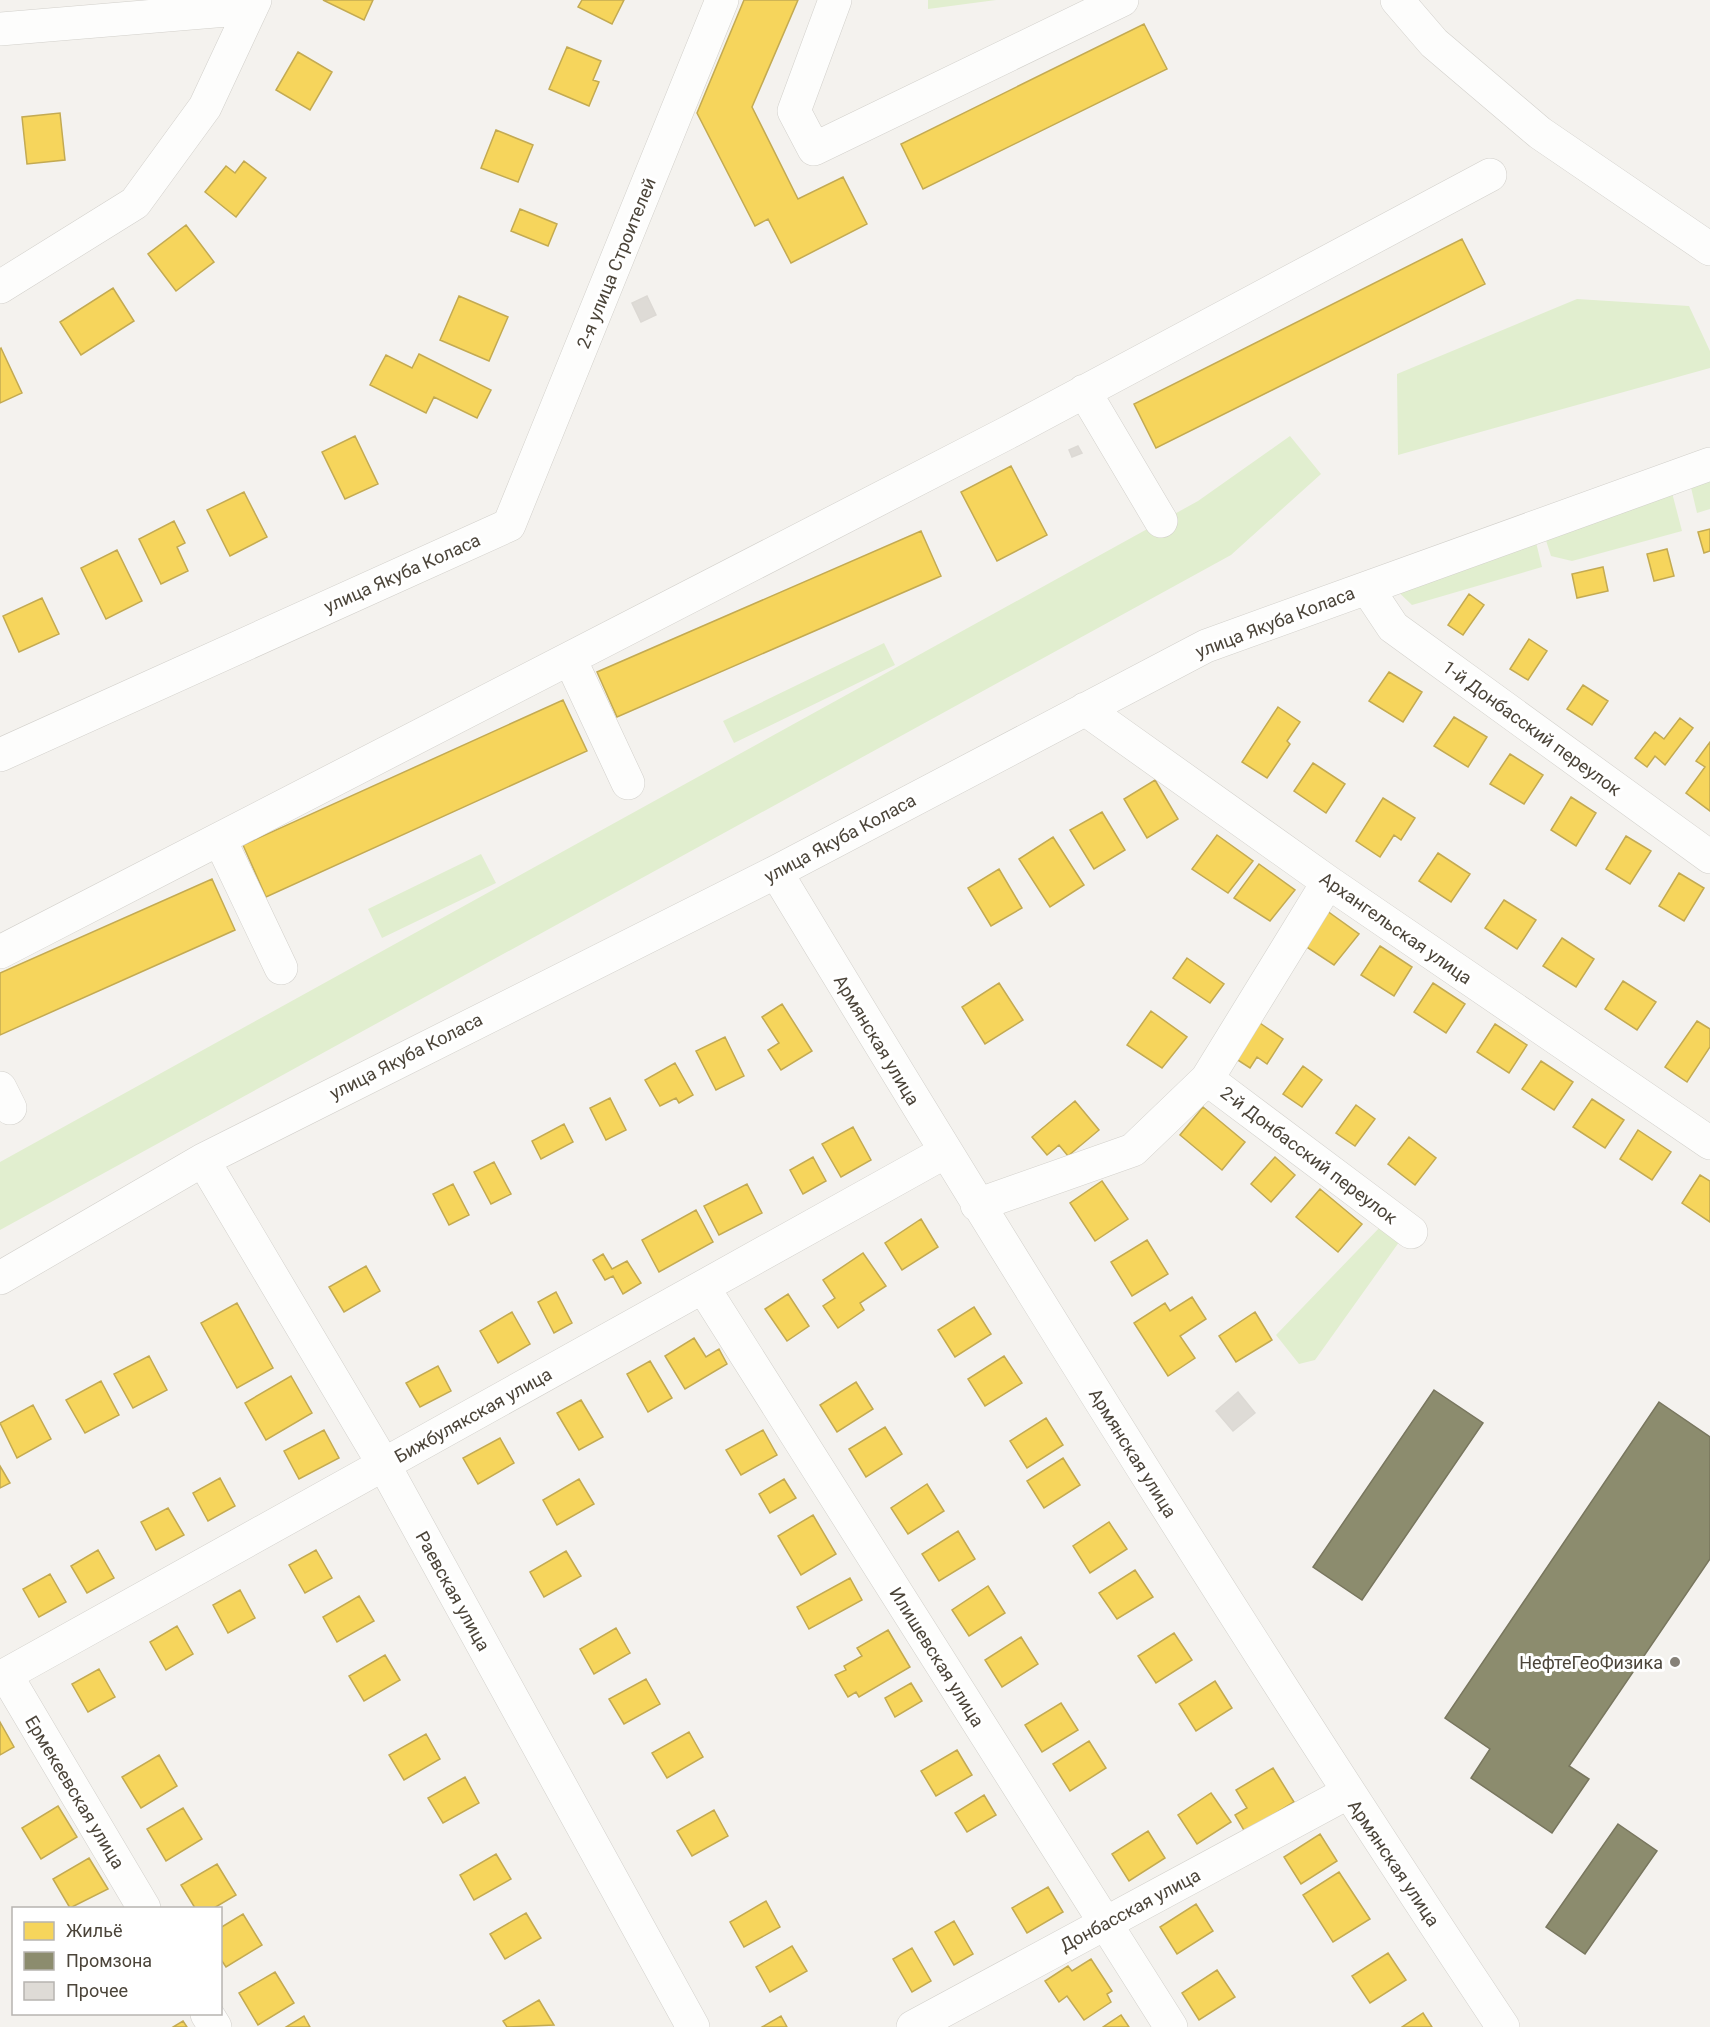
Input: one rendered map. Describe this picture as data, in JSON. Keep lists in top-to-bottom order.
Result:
{
  "streets": {
    "street": [
      "2-я улица Строителей",
      "улица Якуба Коласа",
      "1-й Донбасский переулок",
      "Архангельская улица",
      "Армянская улица",
      "2-й Донбасский переулок",
      "Бижбулякская улица",
      "Раевская улица",
      "Илишевская улица",
      "Ермекеевская улица",
      "Донбасская улица"
    ]
  },
  "crossings": [
    ["2-я улица Строителей", "улица Якуба Коласа"],
    ["улица Якуба Коласа", "1-й Донбасский переулок"],
    ["улица Якуба Коласа", "Архангельская улица"],
    ["улица Якуба Коласа", "Армянская улица"],
    ["улица Якуба Коласа", "Раевская улица"],
    ["Архангельская улица", "2-й Донбасский переулок"],
    ["Армянская улица", "2-й Донбасский переулок"],
    ["Армянская улица", "Бижбулякская улица"],
    ["Армянская улица", "Донбасская улица"],
    ["Бижбулякская улица", "Раевская улица"],
    ["Бижбулякская улица", "Илишевская улица"],
    ["Бижбулякская улица", "Ермекеевская улица"],
    ["Илишевская улица", "Донбасская улица"]
  ],
  "places": ["НефтеГеоФизика"],
  "legend": ["Жильё", "Промзона", "Прочее"]
}
